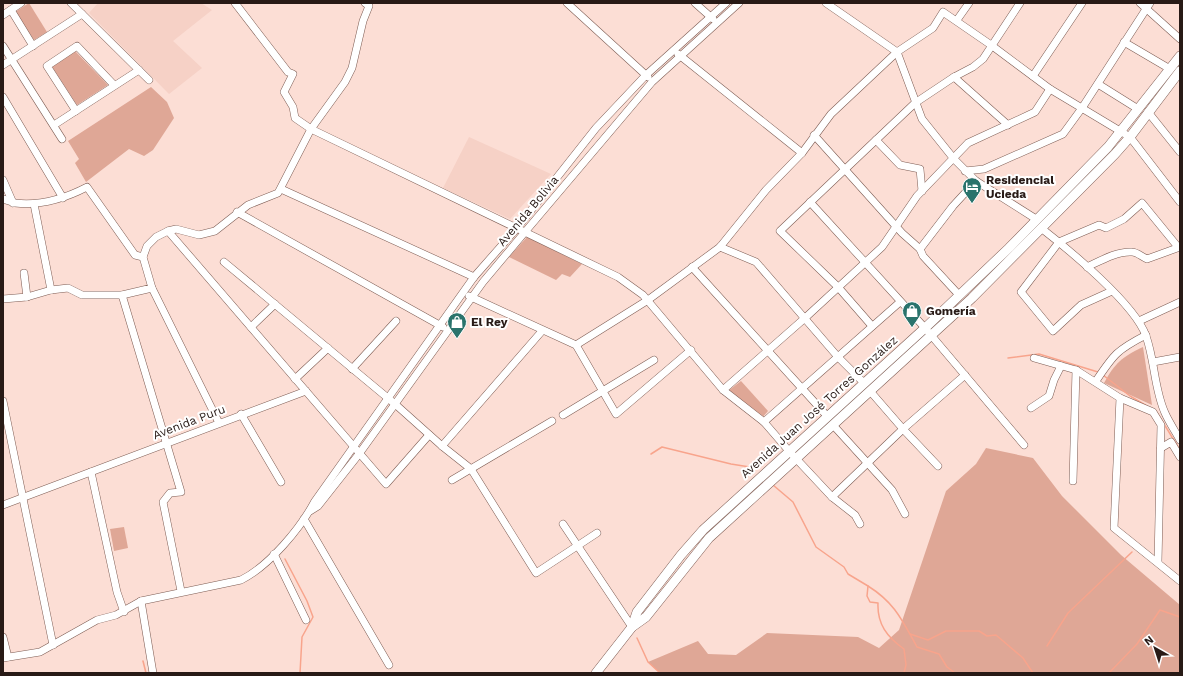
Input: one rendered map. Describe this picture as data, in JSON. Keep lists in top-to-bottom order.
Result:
{
  "streets": {
    "main road": ["Avenida Juan José Torres González"],
    "street": ["Avenida Bolivia", "Avenida Puru"]
  },
  "places": {
    "hotel": ["Residencial Ucieda"],
    "shop": ["Gomería", "El Rey"]
  },
  "north": "top left"
}
